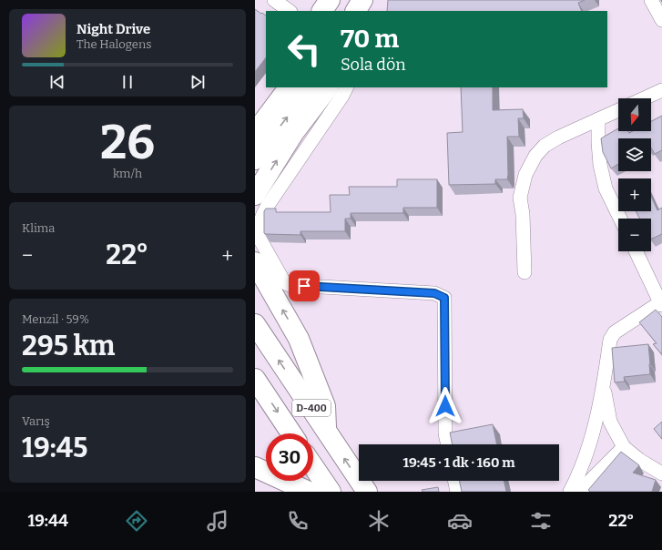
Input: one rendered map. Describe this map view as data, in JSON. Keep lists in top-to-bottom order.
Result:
{
  "streets": {
    "highway": ["D-400"]
  },
  "north": "bottom",
  "page": {
    "turn": ["70 m", "Sola dön"],
    "song": ["Night Drive", "The Halogens"],
    "map_buttons": ["+", "−"],
    "tile": [
      ["26", "km/h"],
      "Klima",
      ["Menzil · 59%", "295 km"],
      ["Varış", "19:45"]
    ],
    "heat": ["−", "22°", "+"],
    "limit": "30",
    "trip": "19:45 · 1 dk · 160 m",
    "tabs": ["19:44", "22°"]
  }
}
